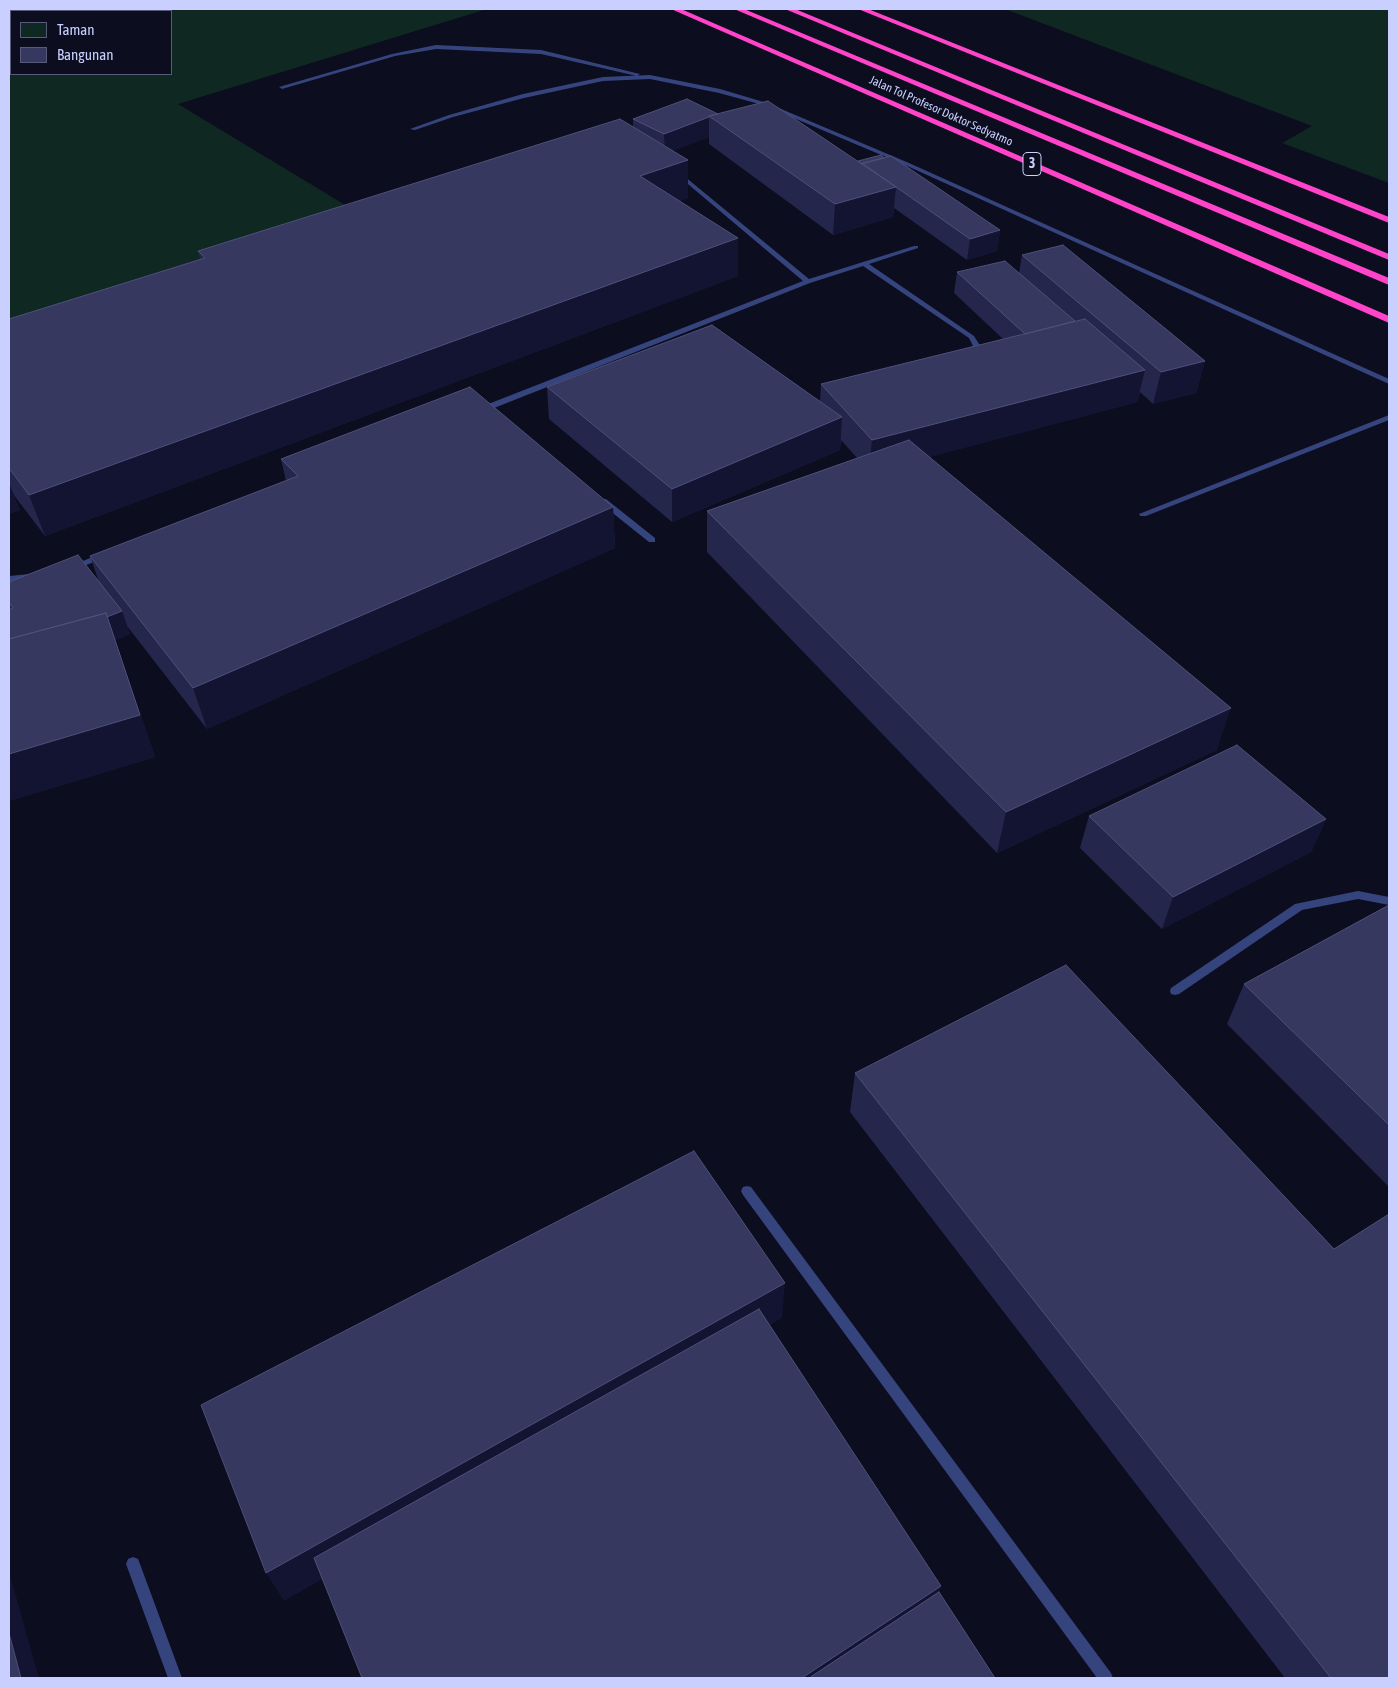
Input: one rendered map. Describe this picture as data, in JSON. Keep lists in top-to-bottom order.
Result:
{
  "streets": {
    "highway": ["Jalan Tol Profesor Doktor Sedyatmo", "3"]
  },
  "legend": ["Taman", "Bangunan"]
}
